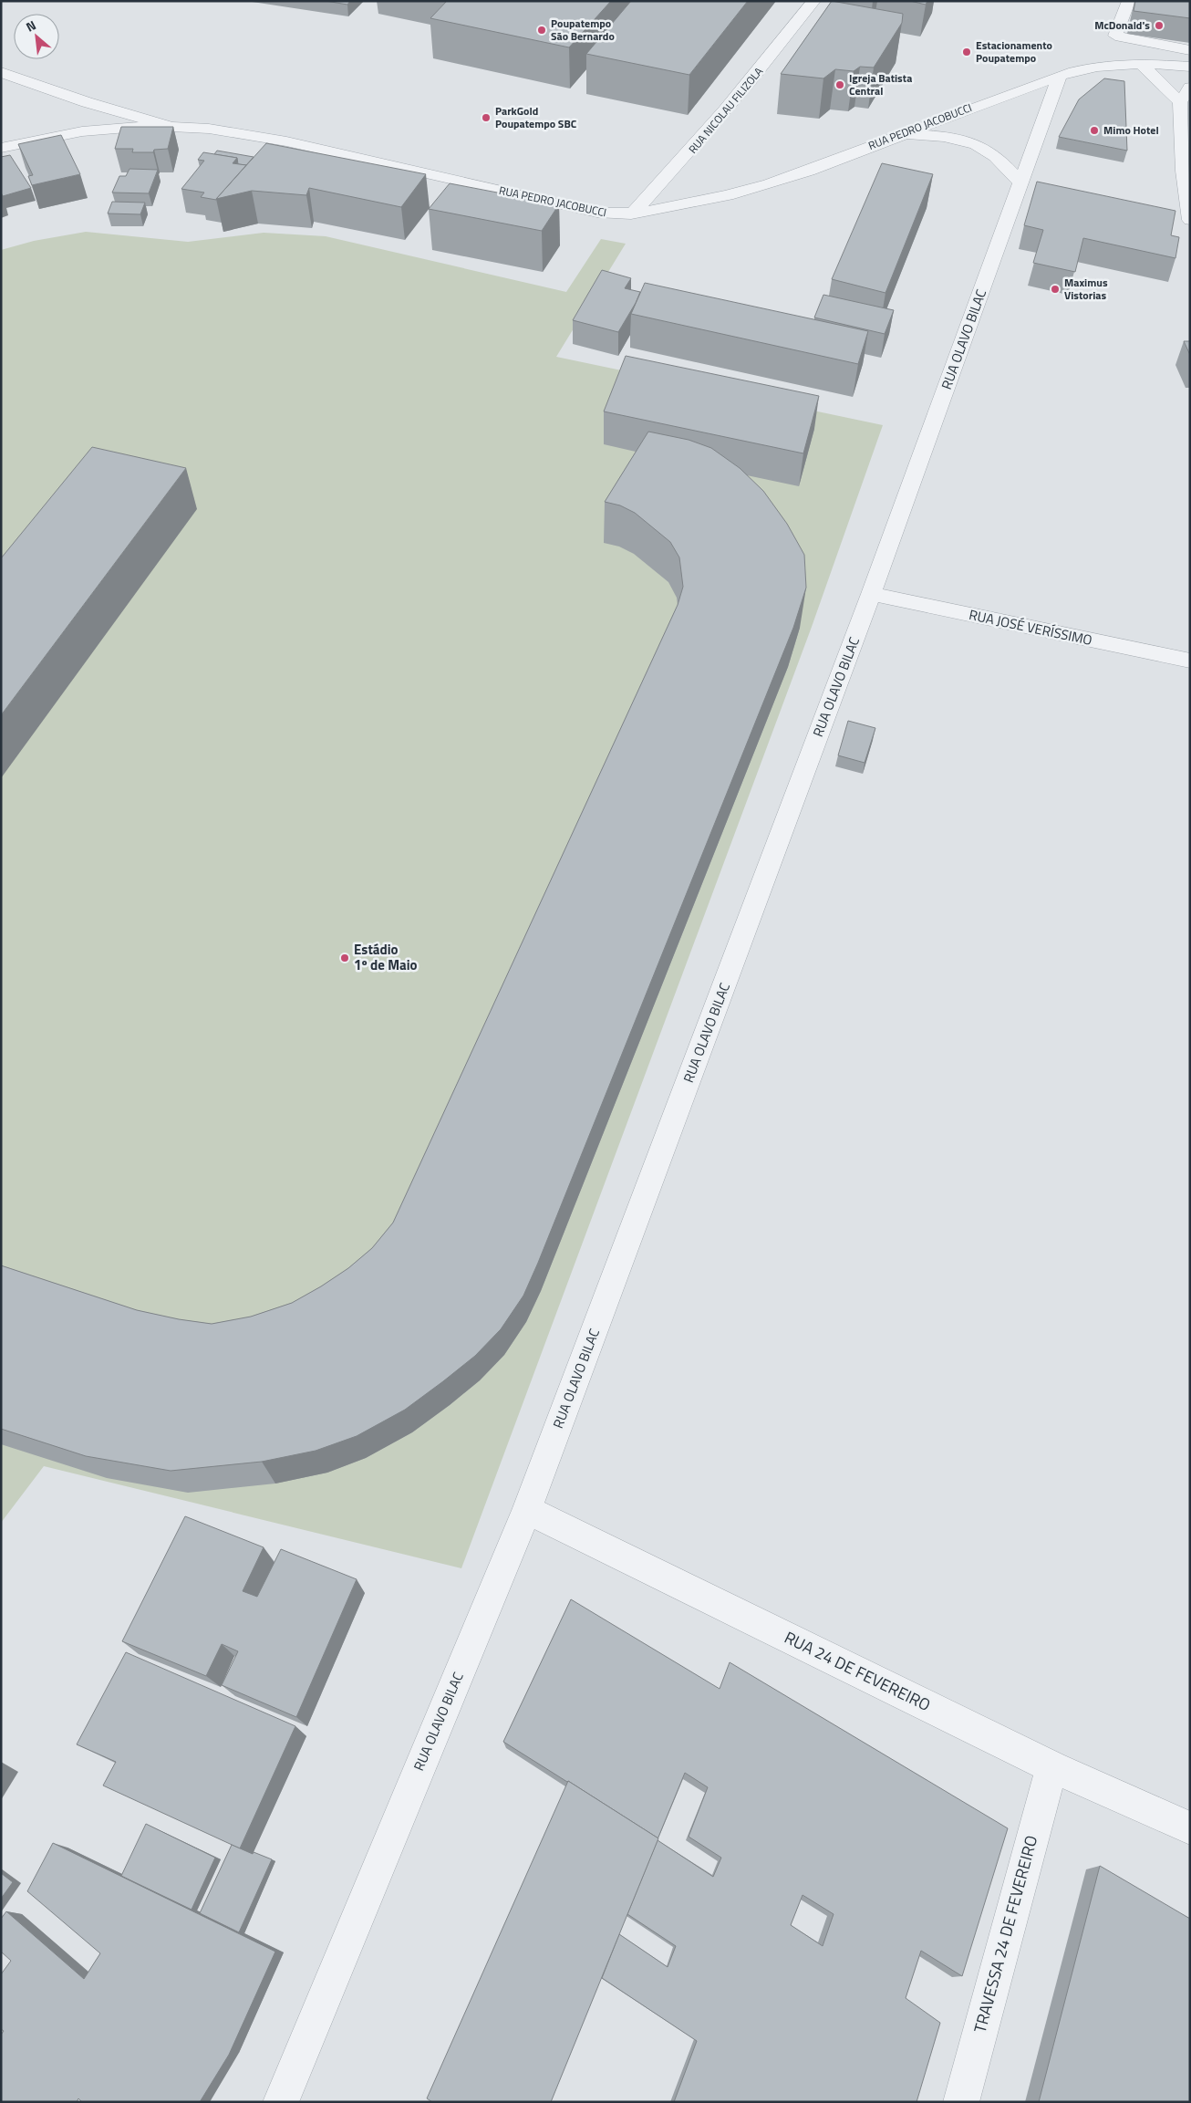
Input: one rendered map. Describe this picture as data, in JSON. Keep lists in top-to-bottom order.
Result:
{
  "streets": {
    "street": [
      "RUA NICOLAU FILIZOLA",
      "RUA PEDRO JACOBUCCI",
      "RUA OLAVO BILAC",
      "RUA JOSÉ VERÍSSIMO",
      "RUA 24 DE FEVEREIRO",
      "TRAVESSA 24 DE FEVEREIRO"
    ]
  },
  "crossings": [
    ["RUA NICOLAU FILIZOLA", "RUA PEDRO JACOBUCCI"],
    ["RUA PEDRO JACOBUCCI", "RUA OLAVO BILAC"],
    ["RUA OLAVO BILAC", "RUA JOSÉ VERÍSSIMO"],
    ["RUA OLAVO BILAC", "RUA 24 DE FEVEREIRO"],
    ["RUA 24 DE FEVEREIRO", "TRAVESSA 24 DE FEVEREIRO"]
  ],
  "places": [
    "McDonald's",
    "Poupatempo São Bernardo",
    "Estacionamento Poupatempo",
    "Igreja Batista Central",
    "ParkGold Poupatempo SBC",
    "Mimo Hotel",
    "Maximus Vistorias",
    "Estádio 1º de Maio"
  ],
  "north": "top left"
}
